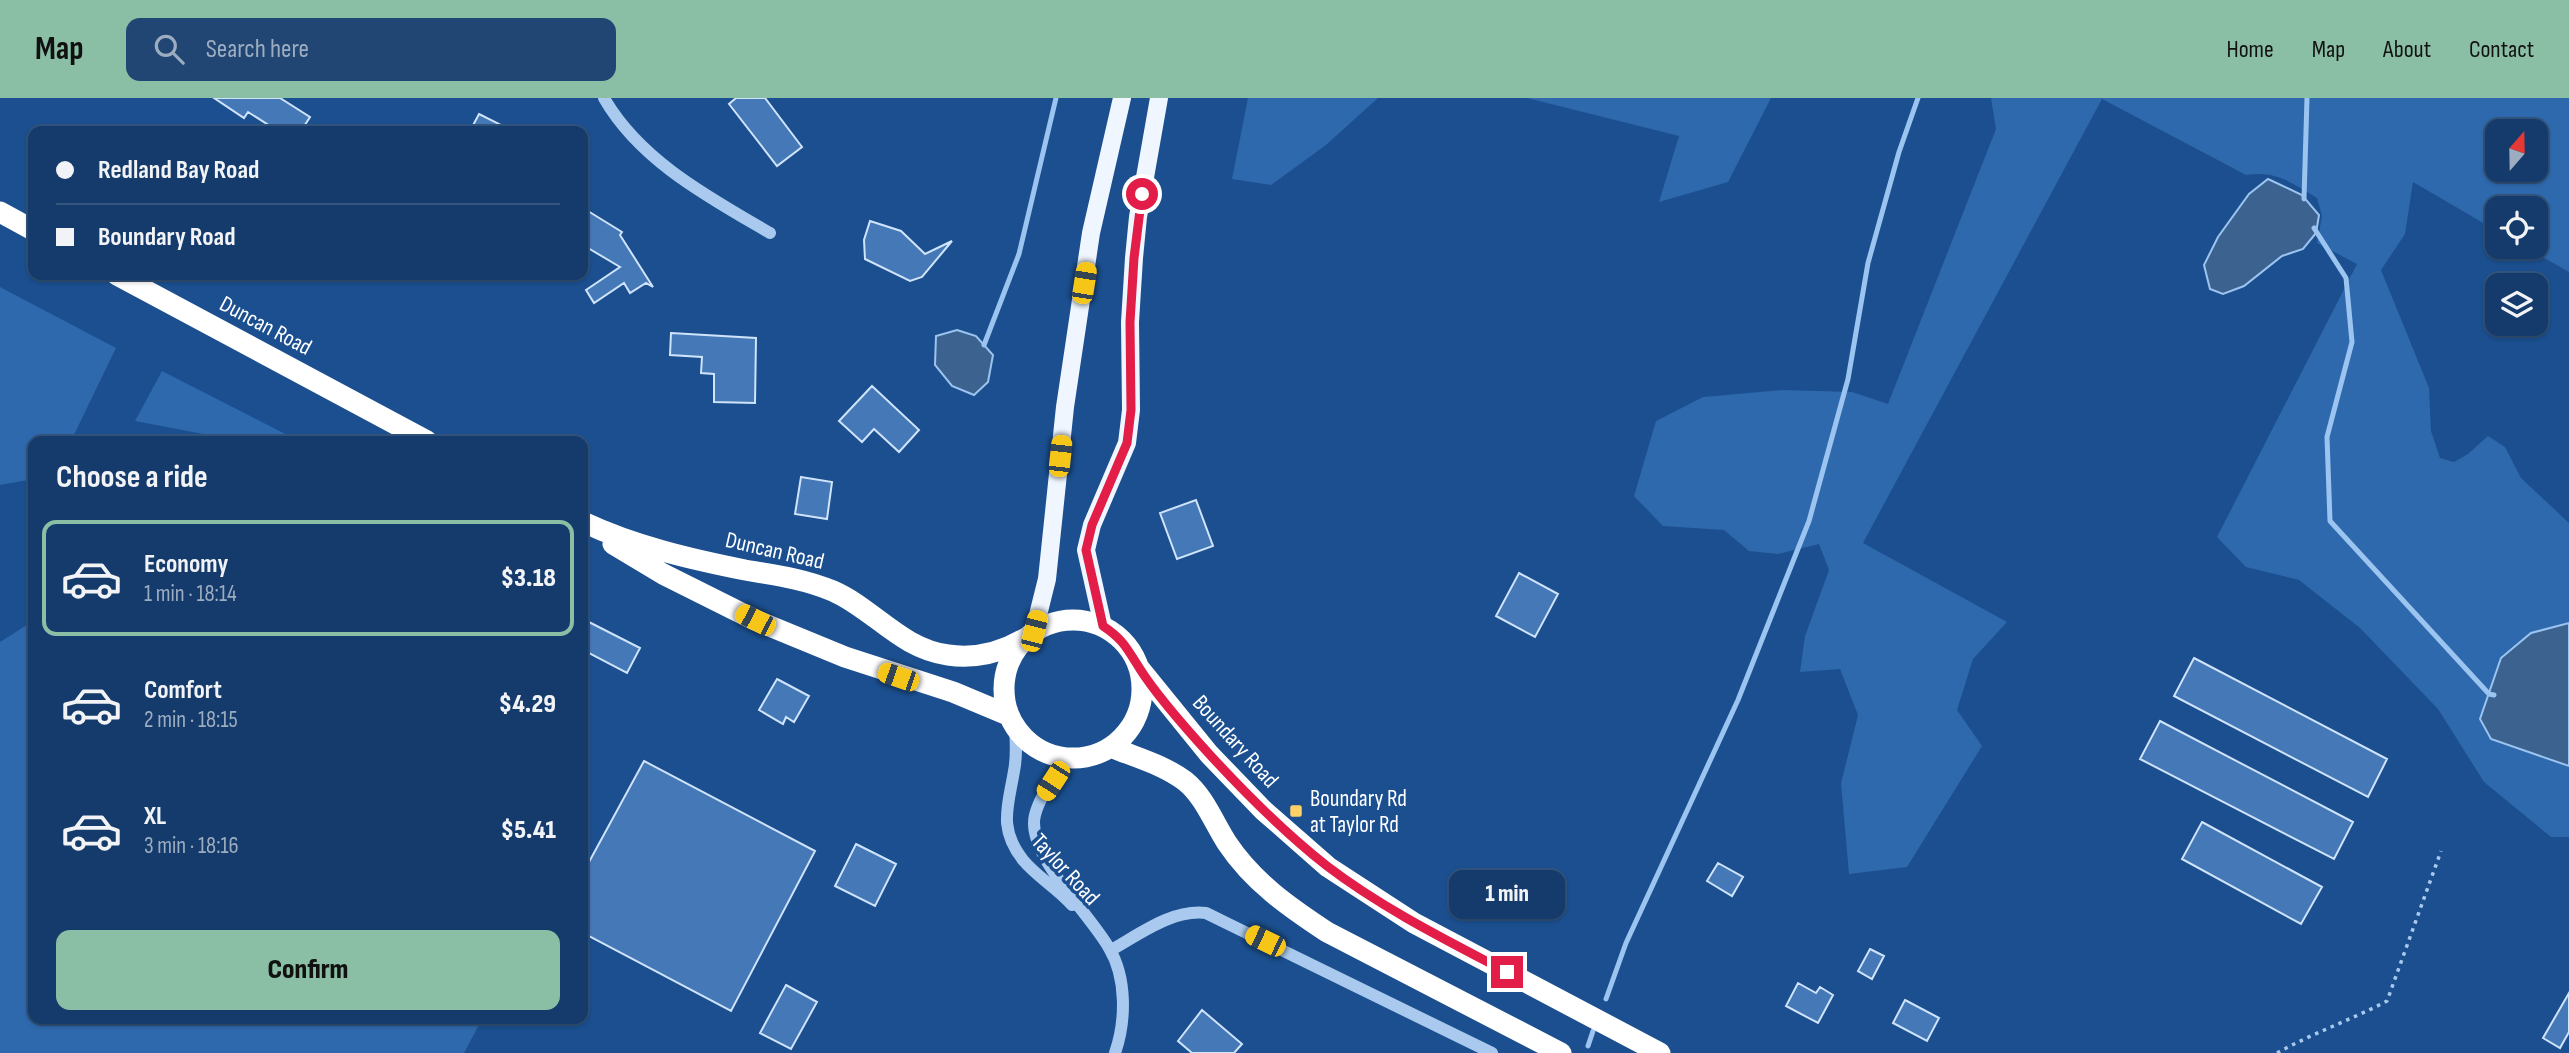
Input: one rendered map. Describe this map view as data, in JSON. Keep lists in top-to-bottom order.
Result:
{
  "streets": {
    "highway": ["Duncan Road", "Boundary Road"],
    "street": ["Taylor Road"]
  },
  "crossings": [
    ["Duncan Road", "Boundary Road"],
    ["Duncan Road", "Taylor Road"],
    ["Boundary Road", "Taylor Road"]
  ],
  "places": {
    "transit": ["Boundary Rd at Taylor Rd"]
  },
  "north": "top",
  "page": {
    "header": "Map",
    "search": "Search here",
    "nav": [
      "Home",
      "Map",
      "About",
      "Contact"
    ],
    "banner": ["Redland Bay Road", "Boundary Road"],
    "heading": "Choose a ride",
    "list": [
      {
        "name": "Economy",
        "note": "1 min · 18:14",
        "value": "$3.18"
      },
      {
        "name": "Comfort",
        "note": "2 min · 18:15",
        "value": "$4.29"
      },
      {
        "name": "XL",
        "note": "3 min · 18:16",
        "value": "$5.41"
      }
    ],
    "bubble": "1 min",
    "buttons": "Confirm"
  }
}
